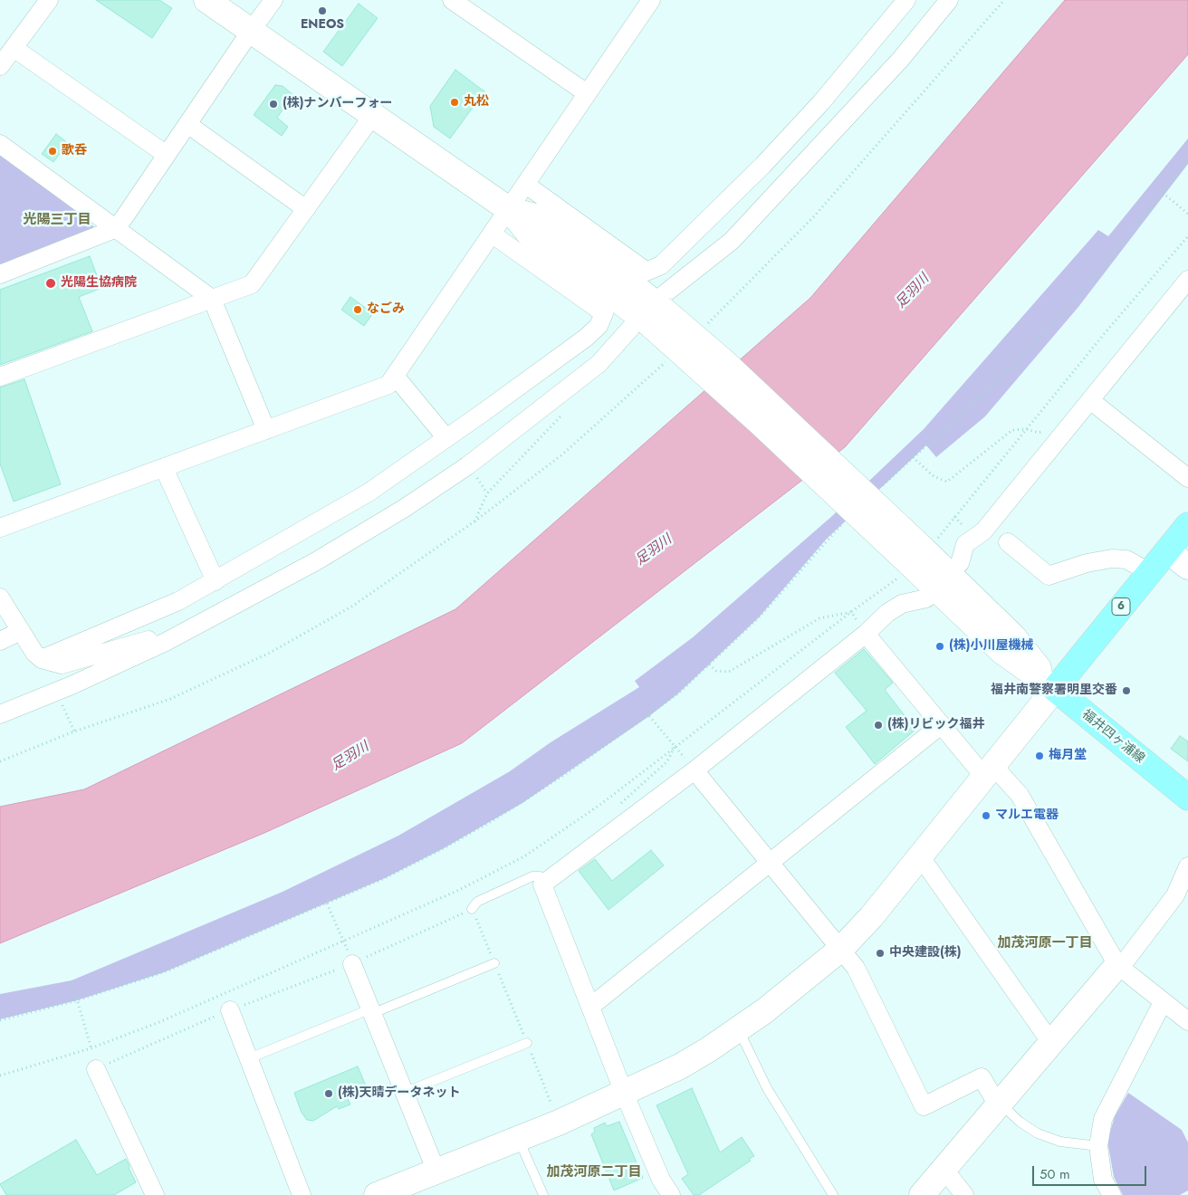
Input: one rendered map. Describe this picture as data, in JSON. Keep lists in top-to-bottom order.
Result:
{
  "streets": {
    "main road": ["6", "福井四ヶ浦線"]
  },
  "crossings": [
    ["6", "福井四ヶ浦線"]
  ],
  "districts": ["光陽三丁目", "加茂河原一丁目", "加茂河原二丁目"],
  "water": ["足羽川"],
  "places": [
    "ENEOS",
    "丸松",
    "(株)ナンバーフォー",
    "歌呑",
    "光陽生協病院",
    "なごみ",
    "(株)小川屋機械",
    "福井南警察署明里交番",
    "(株)リビック福井",
    "梅月堂",
    "マルエ電器",
    "中央建設(株)",
    "(株)天晴データネット"
  ],
  "scale_bar": "50 m"
}
